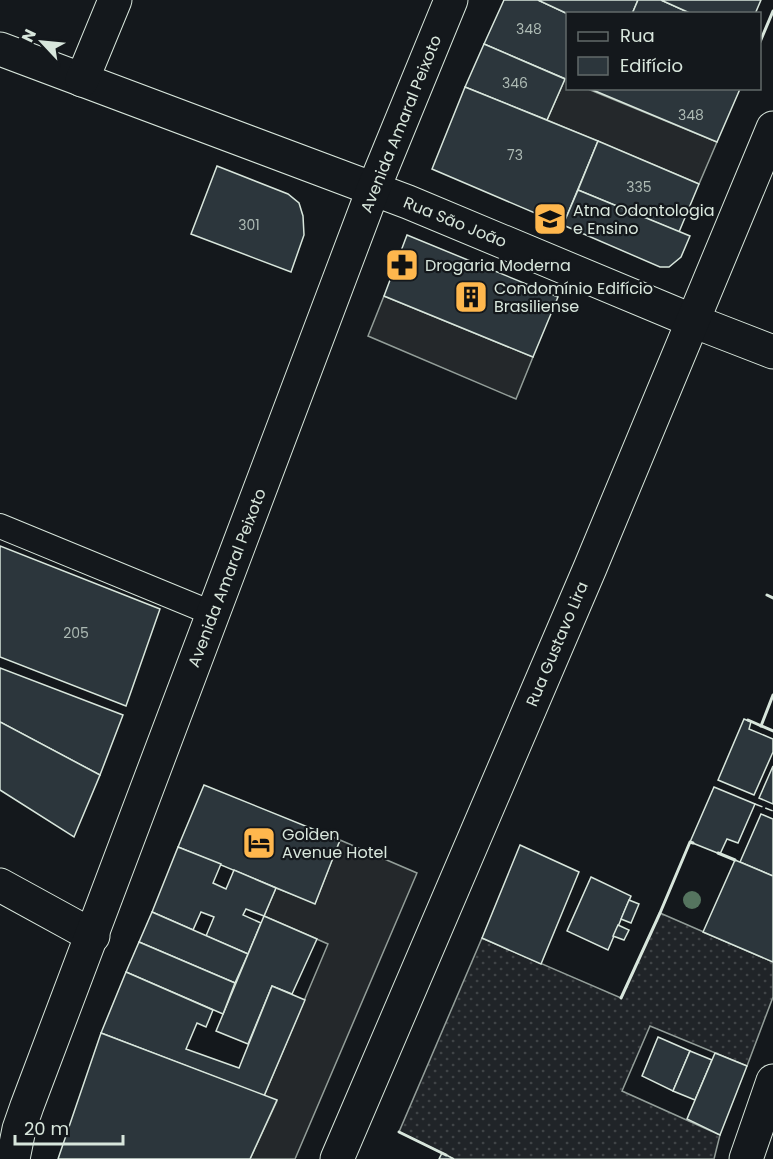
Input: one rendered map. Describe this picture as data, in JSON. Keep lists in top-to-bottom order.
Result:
{
  "streets": {
    "main road": ["Avenida Amaral Peixoto", "Rua São João", "Rua Gustavo Lira"]
  },
  "crossings": [
    ["Avenida Amaral Peixoto", "Rua São João"],
    ["Rua São João", "Rua Gustavo Lira"]
  ],
  "places": {
    "school or university": ["Atna Odontologia e Ensino"],
    "pharmacy": ["Drogaria Moderna"],
    "building": ["Condomínio Edifício Brasiliense"],
    "hotel": ["Golden Avenue Hotel"]
  },
  "house_numbers": [
    "348",
    "346",
    "348",
    "73",
    "335",
    "301",
    "205"
  ],
  "legend": ["Rua", "Edifício"],
  "scale_bar": "20 m",
  "north": "top left"
}
